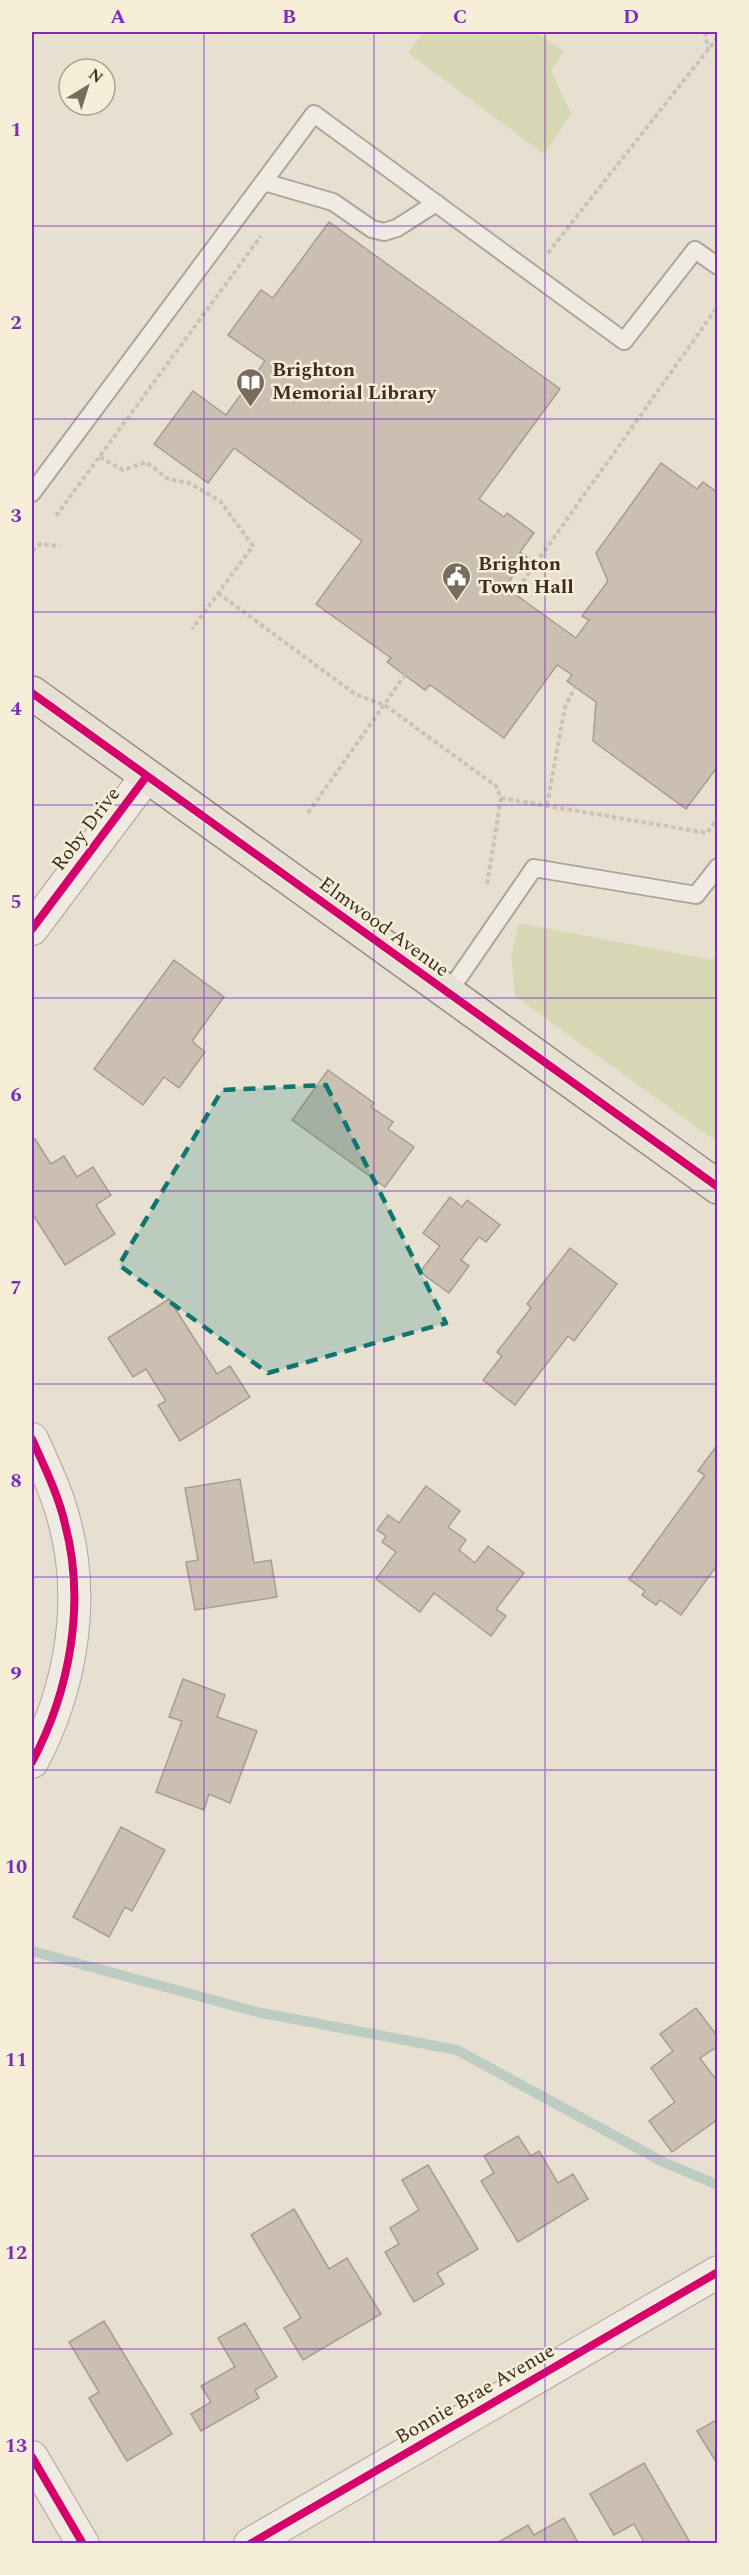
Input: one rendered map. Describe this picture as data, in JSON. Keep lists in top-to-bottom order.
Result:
{
  "streets": {
    "main road": ["Elmwood Avenue"],
    "street": ["Roby Drive", "Bonnie Brae Avenue"]
  },
  "crossings": [
    ["Roby Drive", "Elmwood Avenue"]
  ],
  "places": {
    "library": ["Brighton Memorial Library"],
    "public building": ["Brighton Town Hall"]
  },
  "north": "top right",
  "grid": {
    "columns": [
      "A",
      "B",
      "C",
      "D"
    ],
    "rows": [
      "1",
      "2",
      "3",
      "4",
      "5",
      "6",
      "7",
      "8",
      "9",
      "10",
      "11",
      "12",
      "13"
    ]
  }
}
